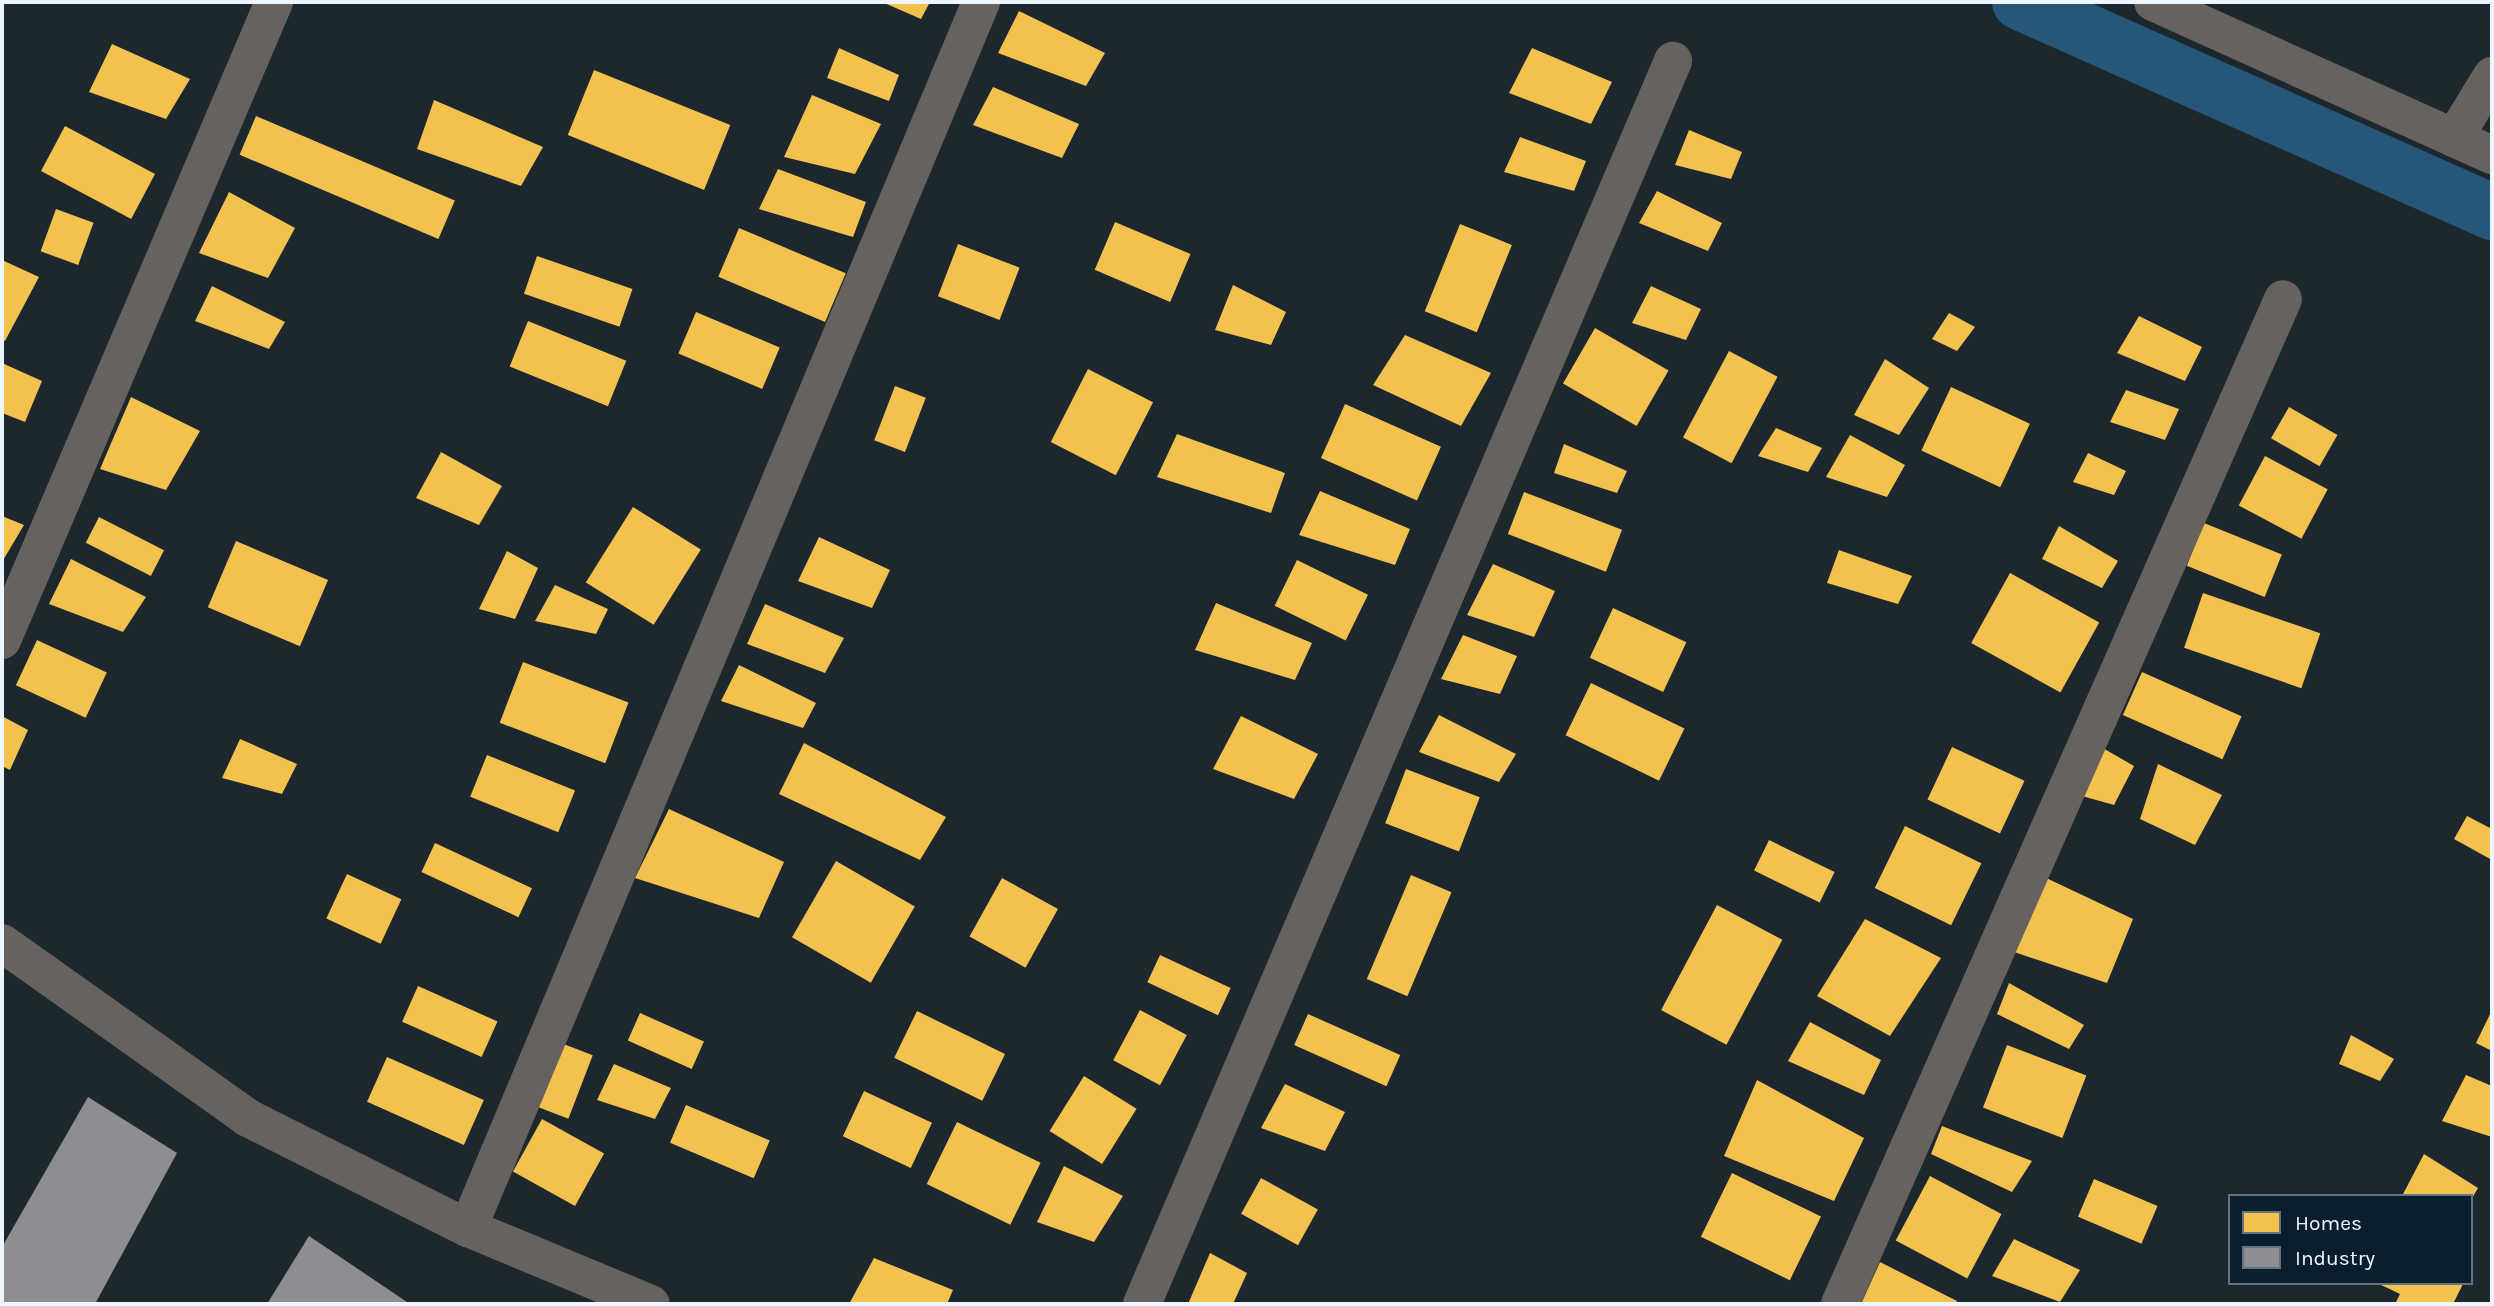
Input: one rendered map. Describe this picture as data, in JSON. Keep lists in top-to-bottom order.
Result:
{
  "legend": ["Homes", "Industry"]
}
